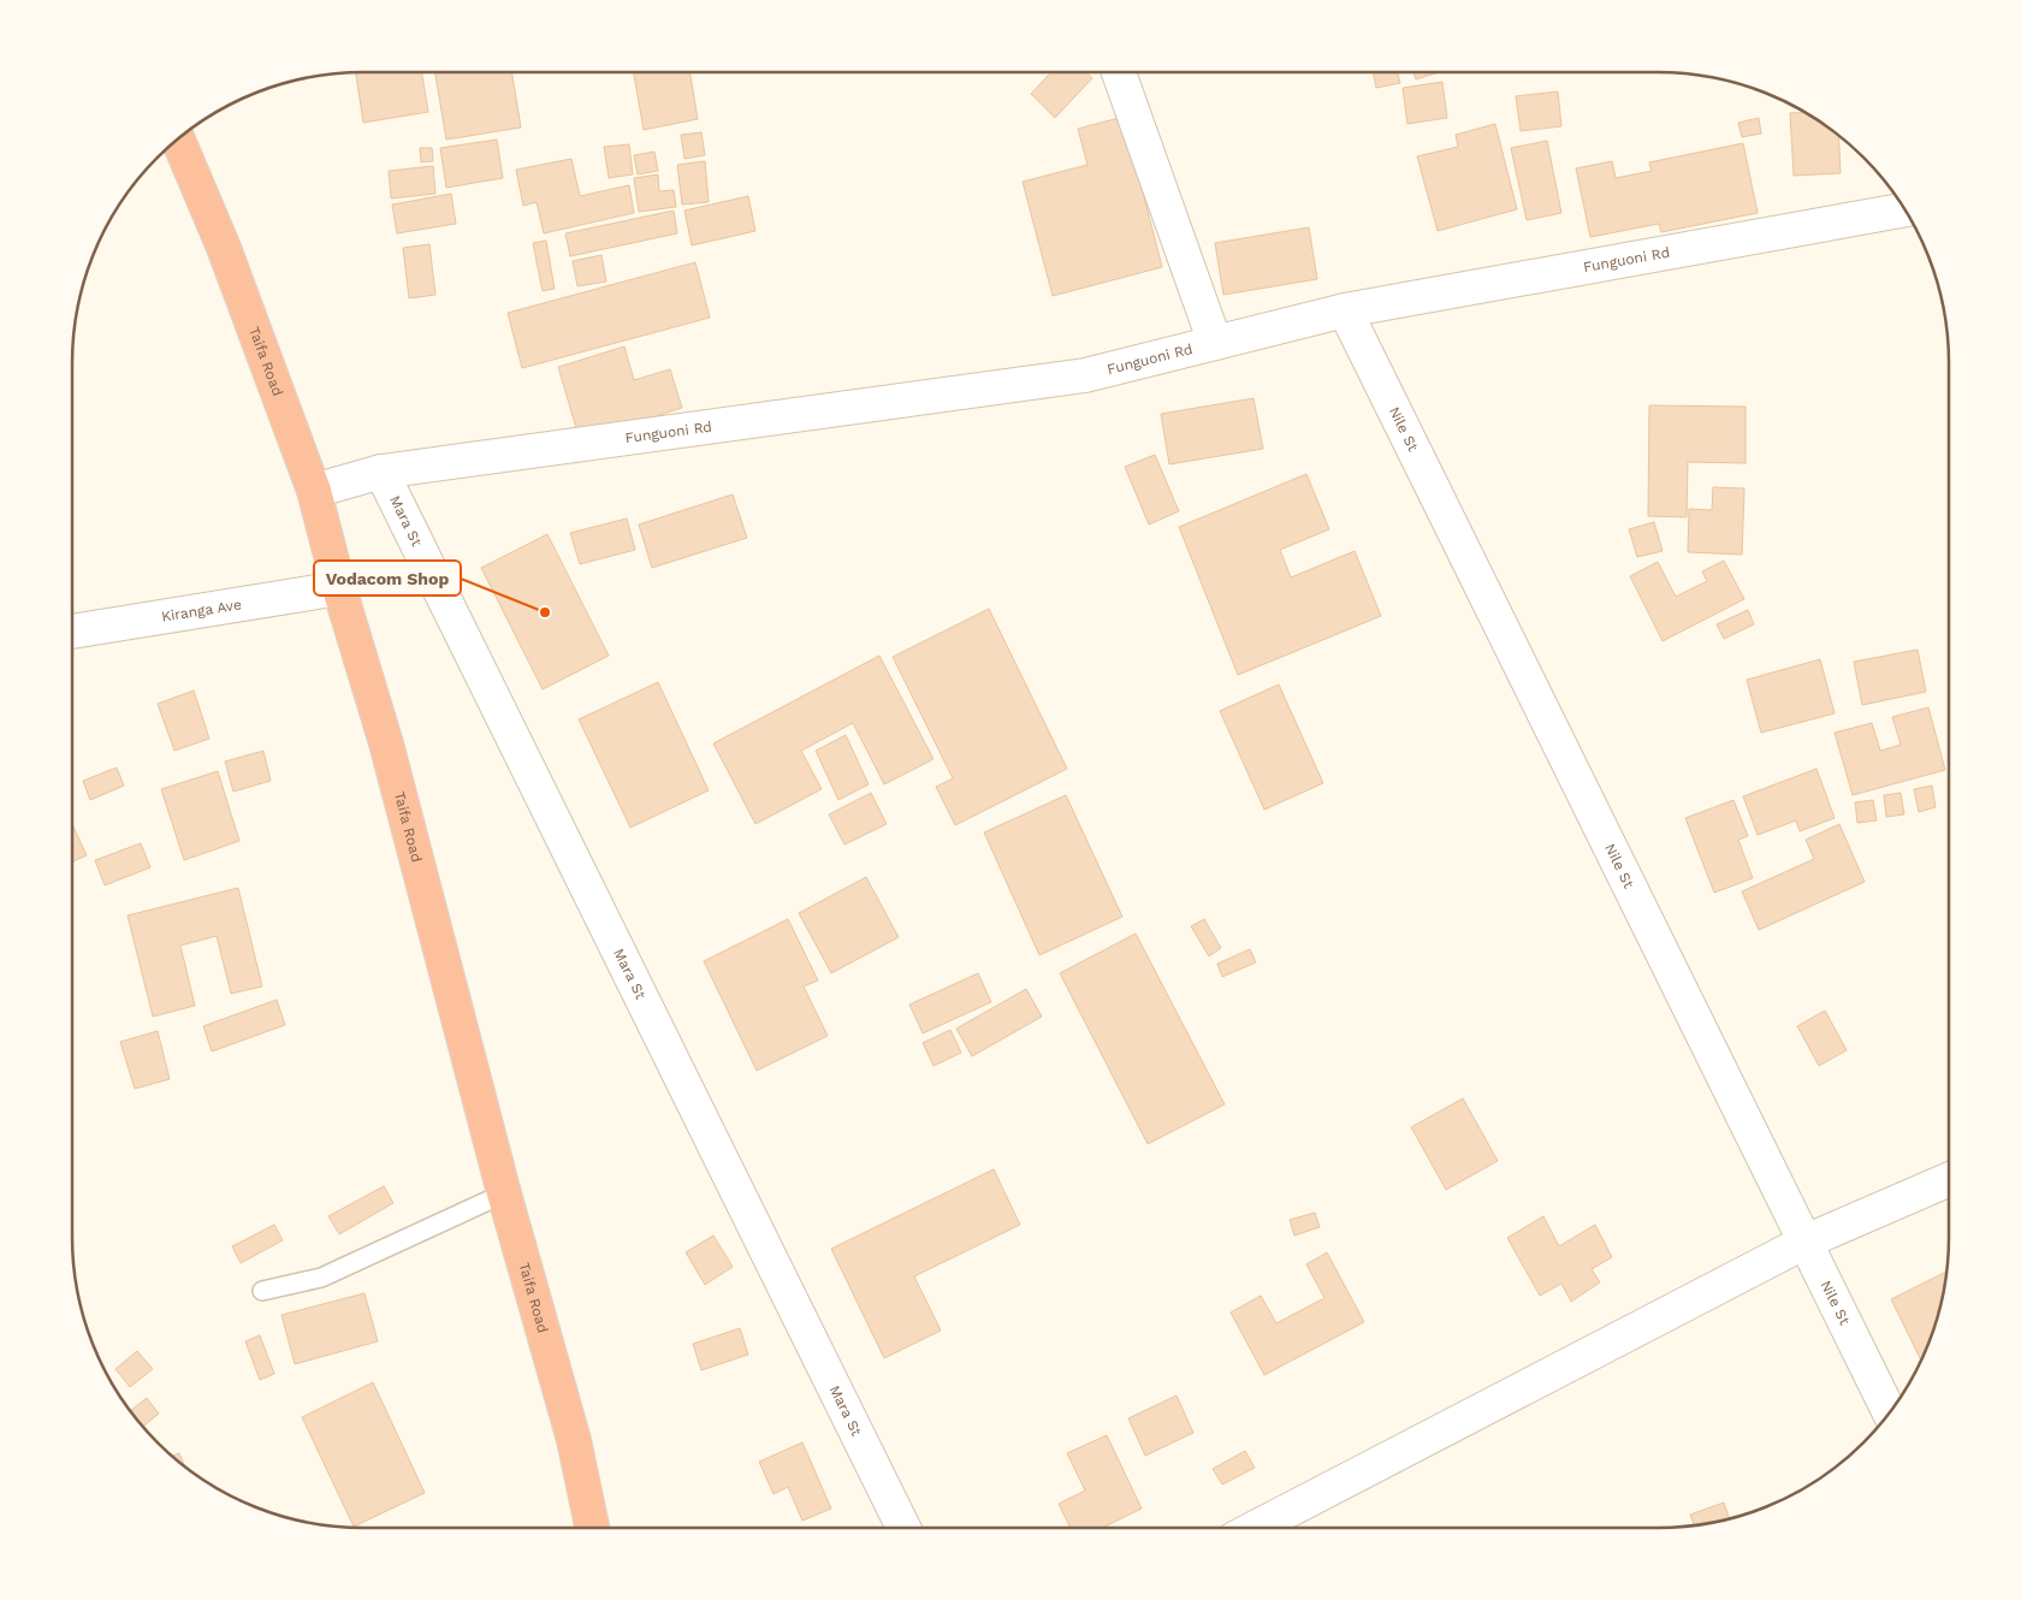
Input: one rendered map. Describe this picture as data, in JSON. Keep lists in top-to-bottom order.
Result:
{
  "streets": {
    "highway": ["Taifa Road"],
    "street": [
      "Funguoni Rd",
      "Nile St",
      "Mara St",
      "Kiranga Ave"
    ]
  },
  "crossings": [
    ["Funguoni Rd", "Nile St"],
    ["Funguoni Rd", "Mara St"],
    ["Taifa Road", "Kiranga Ave"]
  ],
  "places": ["Vodacom Shop"]
}
